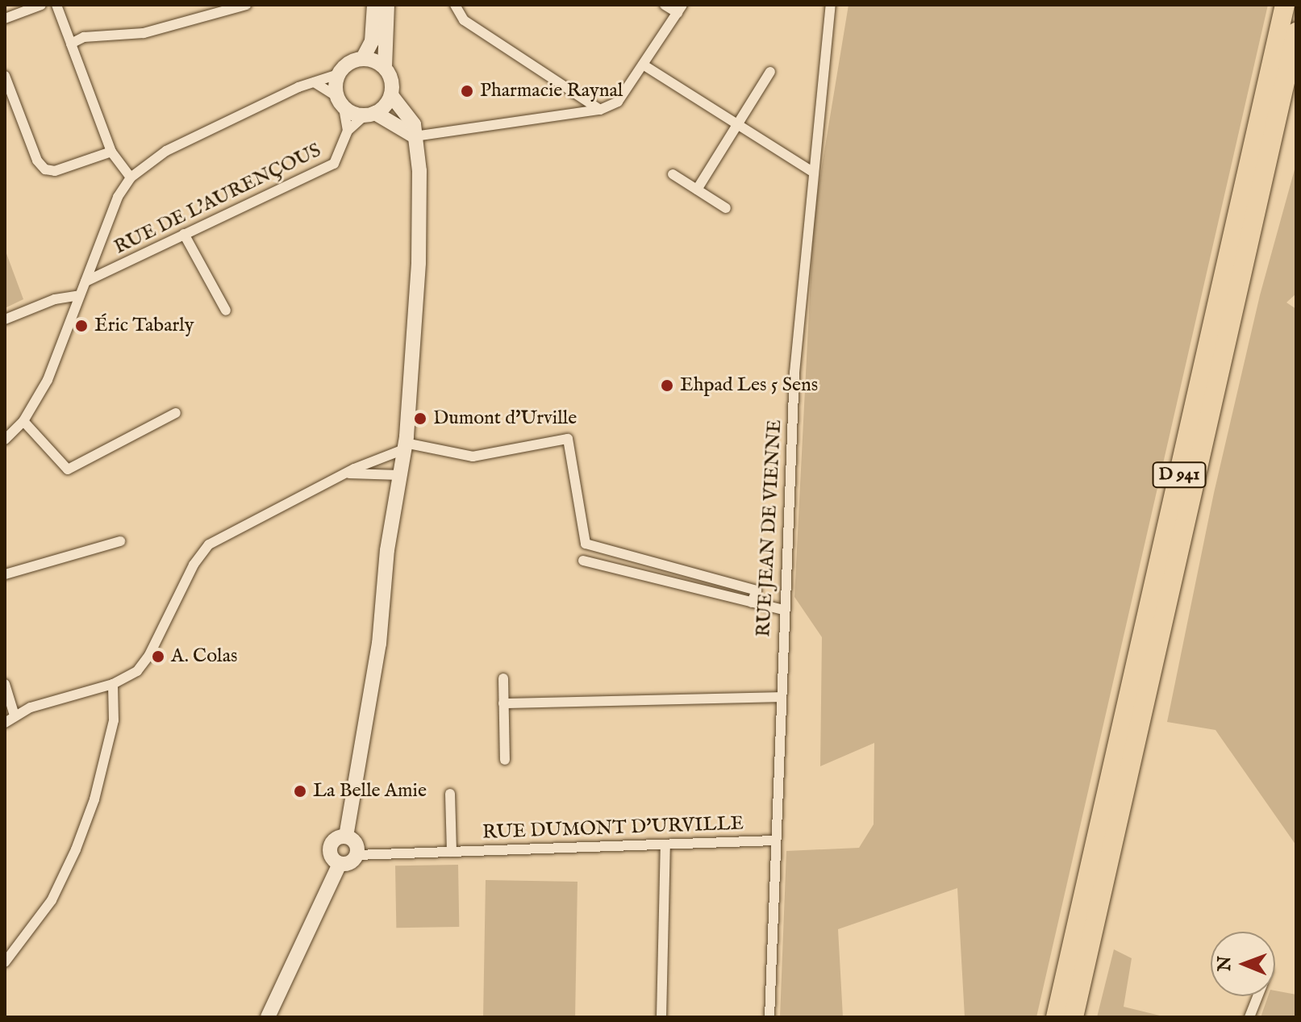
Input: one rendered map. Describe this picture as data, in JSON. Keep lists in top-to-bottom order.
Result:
{
  "streets": {
    "highway": ["D 941"],
    "street": ["RUE DE L'AURENÇOUS", "RUE JEAN DE VIENNE", "RUE DUMONT D'URVILLE"]
  },
  "crossings": [
    ["RUE JEAN DE VIENNE", "RUE DUMONT D'URVILLE"]
  ],
  "places": [
    "Pharmacie Raynal",
    "Éric Tabarly",
    "Ehpad Les 5 Sens",
    "Dumont d'Urville",
    "A. Colas",
    "La Belle Amie"
  ],
  "north": "left"
}
